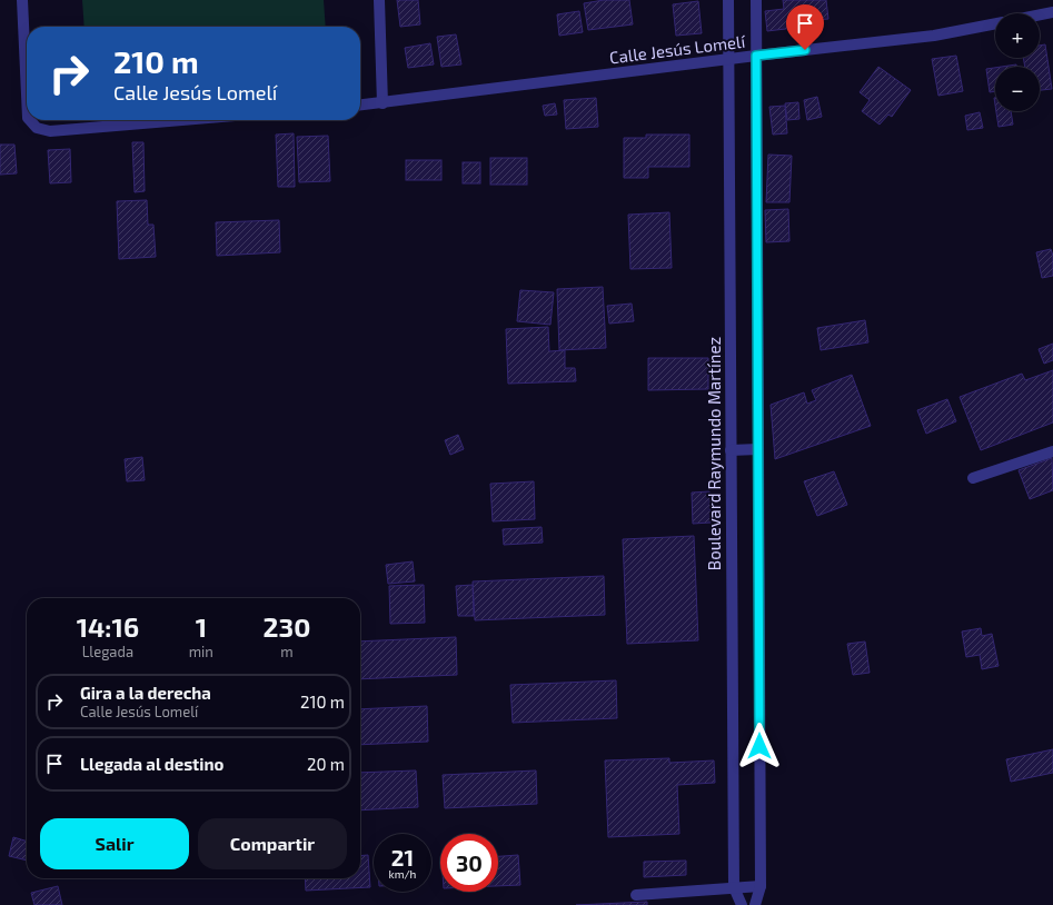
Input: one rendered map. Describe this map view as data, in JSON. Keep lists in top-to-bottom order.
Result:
{
  "streets": {
    "street": ["Calle Jesús Lomelí", "Boulevard Raymundo Martínez"]
  },
  "crossings": [
    ["Calle Jesús Lomelí", "Boulevard Raymundo Martínez"]
  ],
  "page": {
    "map_buttons": ["+", "−"],
    "turn": ["210 m", "Calle Jesús Lomelí"],
    "eta": [
      "14:16",
      "Llegada",
      "1",
      "min",
      "230",
      "m"
    ],
    "list": [
      {
        "name": "Gira a la derecha",
        "note": "Calle Jesús Lomelí",
        "value": "210 m"
      },
      {
        "name": "Llegada al destino",
        "value": "20 m"
      }
    ],
    "buttons": ["Salir", "Compartir"],
    "speed": "21 km/h",
    "limit": "30"
  }
}
